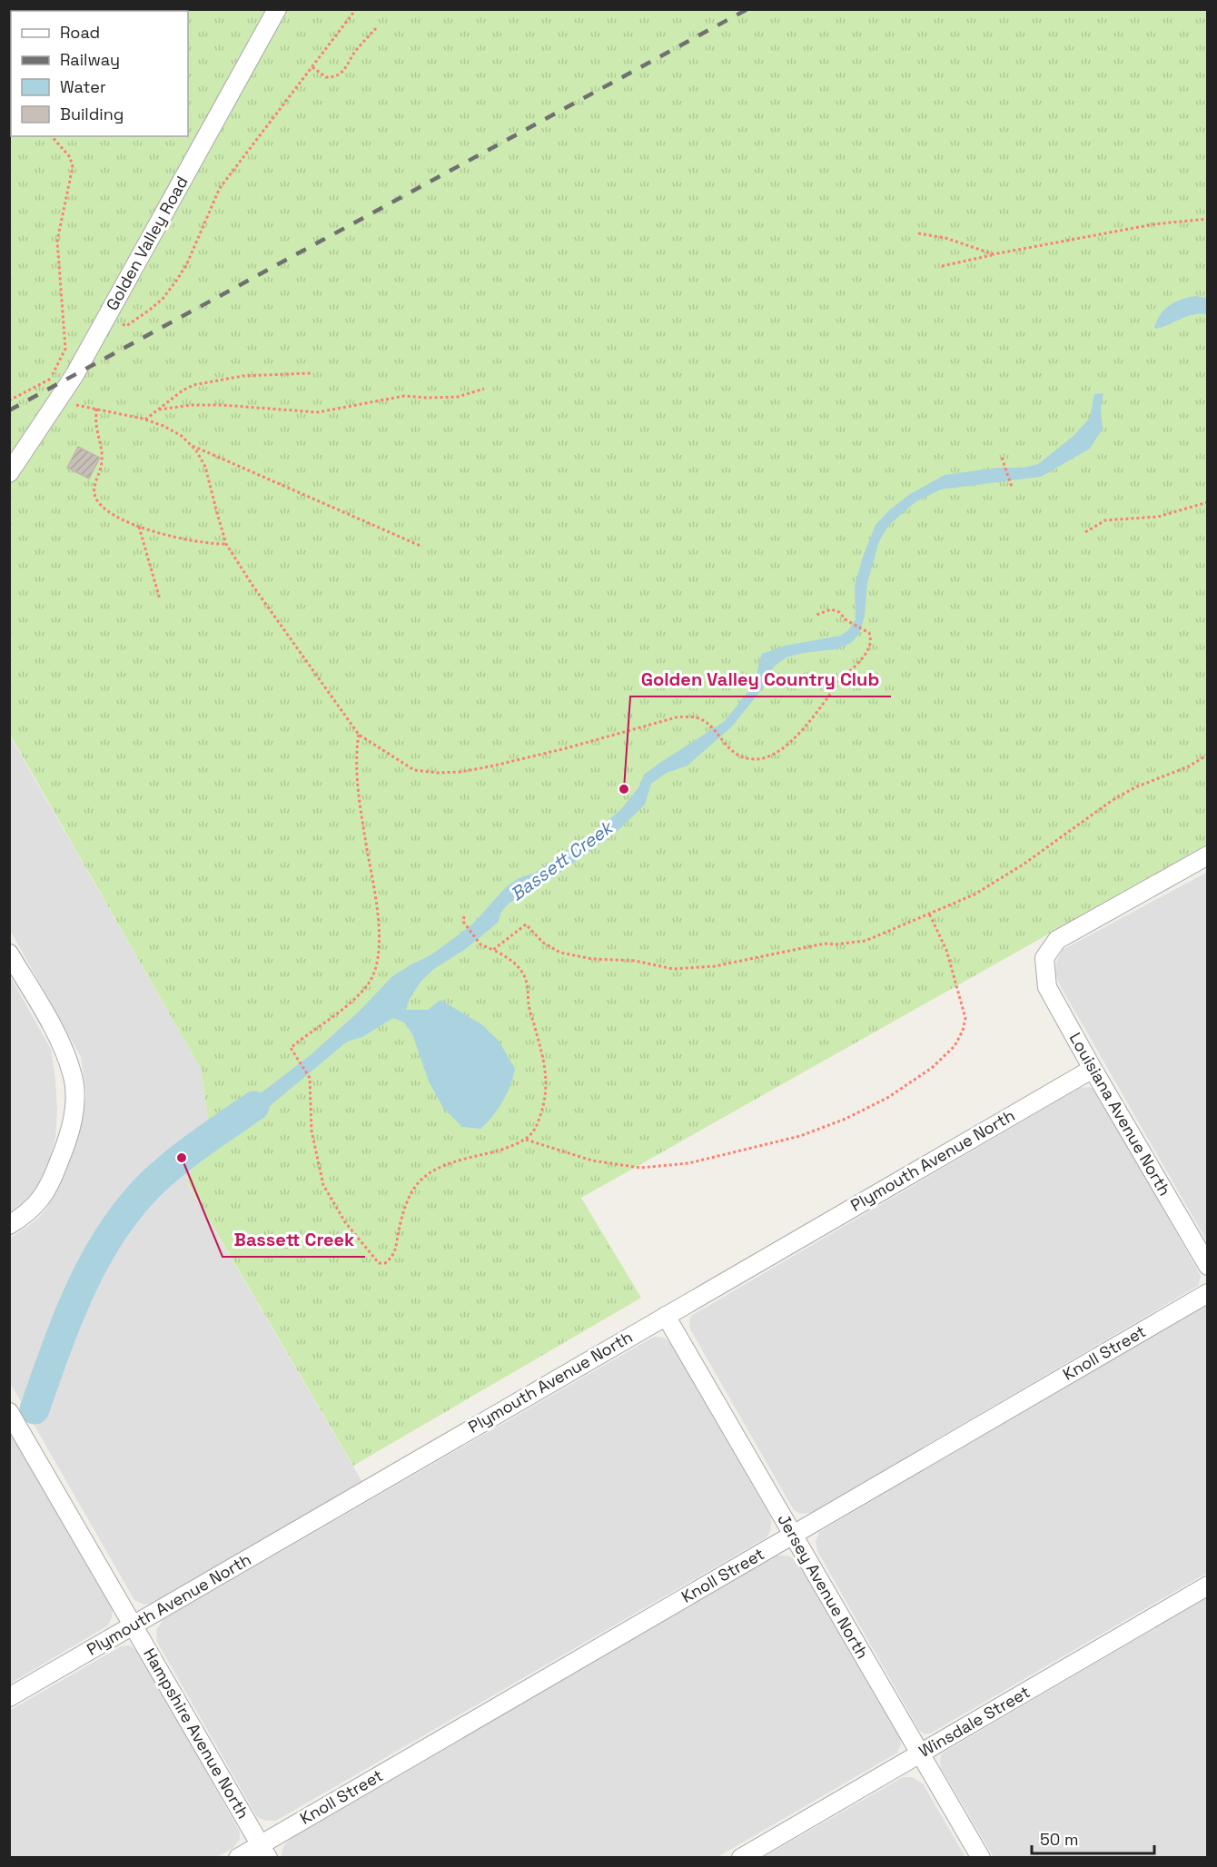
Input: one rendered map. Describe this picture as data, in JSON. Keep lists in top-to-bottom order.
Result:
{
  "streets": {
    "street": [
      "Golden Valley Road",
      "Louisiana Avenue North",
      "Plymouth Avenue North",
      "Knoll Street",
      "Jersey Avenue North",
      "Winsdale Street",
      "Hampshire Avenue North"
    ]
  },
  "crossings": [
    ["Louisiana Avenue North", "Plymouth Avenue North"],
    ["Plymouth Avenue North", "Jersey Avenue North"],
    ["Plymouth Avenue North", "Hampshire Avenue North"],
    ["Knoll Street", "Jersey Avenue North"],
    ["Knoll Street", "Hampshire Avenue North"],
    ["Jersey Avenue North", "Winsdale Street"]
  ],
  "water": ["Bassett Creek"],
  "places": ["Golden Valley Country Club", "Bassett Creek"],
  "legend": [
    "Road",
    "Railway",
    "Water",
    "Building"
  ],
  "scale_bar": "50 m"
}
